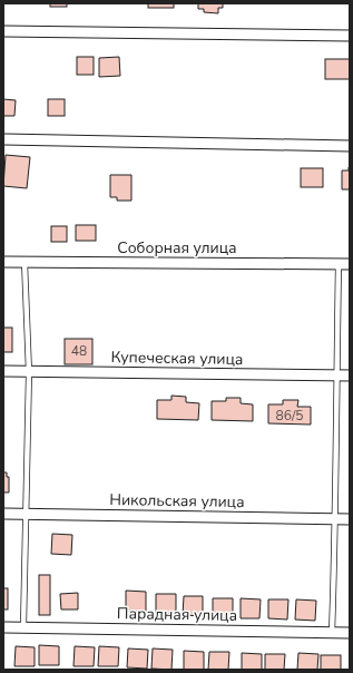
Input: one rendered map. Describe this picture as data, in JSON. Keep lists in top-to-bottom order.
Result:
{
  "streets": {
    "street": [
      "Соборная улица",
      "Купеческая улица",
      "Никольская улица",
      "Парадная улица"
    ]
  },
  "house_numbers": ["48", "86/5"]
}
